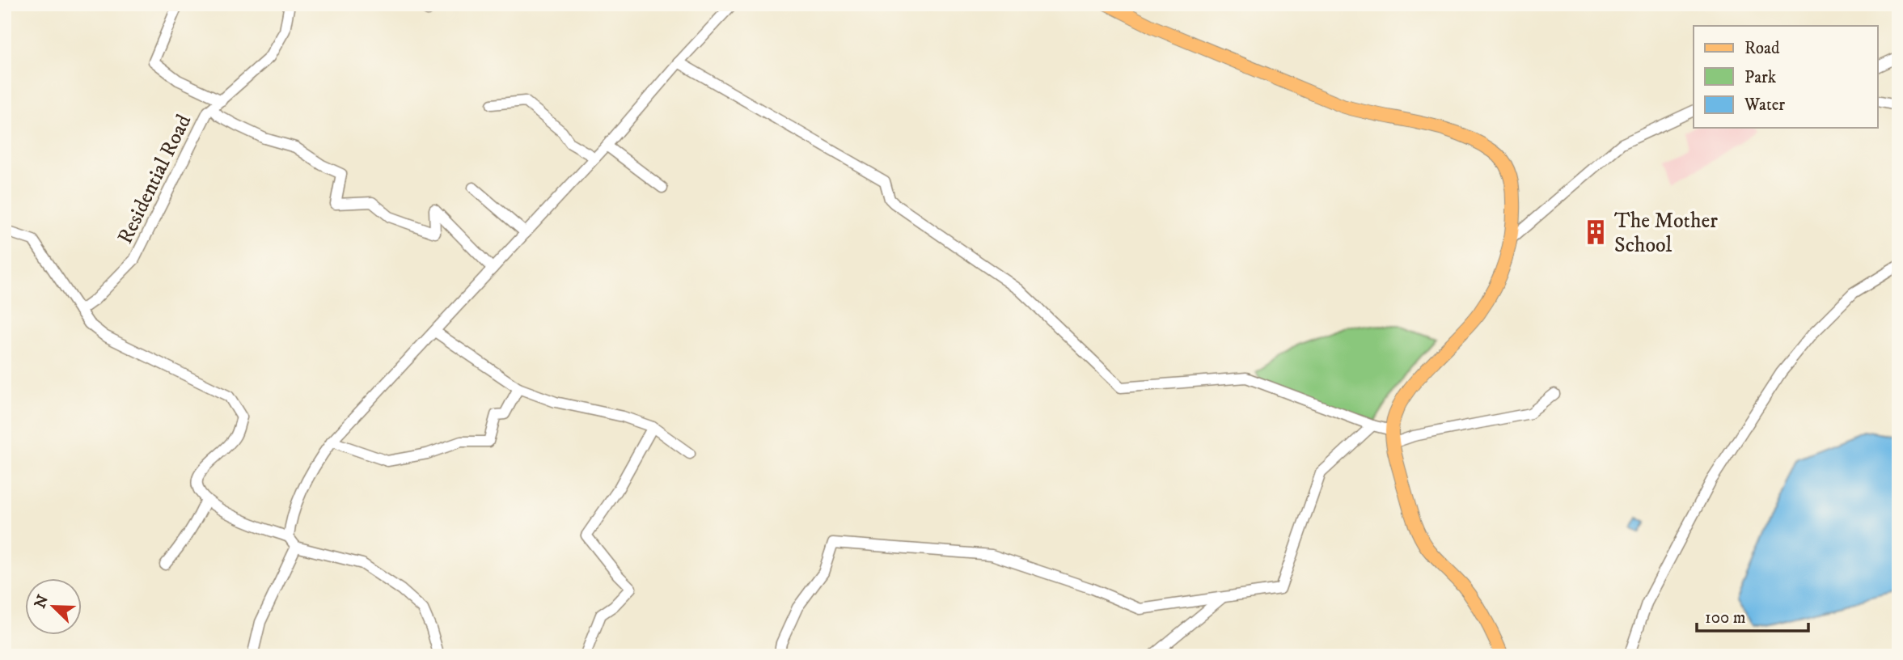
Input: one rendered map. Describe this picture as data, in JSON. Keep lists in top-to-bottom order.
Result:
{
  "streets": {
    "street": ["Residential Road"]
  },
  "places": {
    "building": ["The Mother School"]
  },
  "legend": ["Road", "Park", "Water"],
  "scale_bar": "100 m",
  "north": "top left"
}
